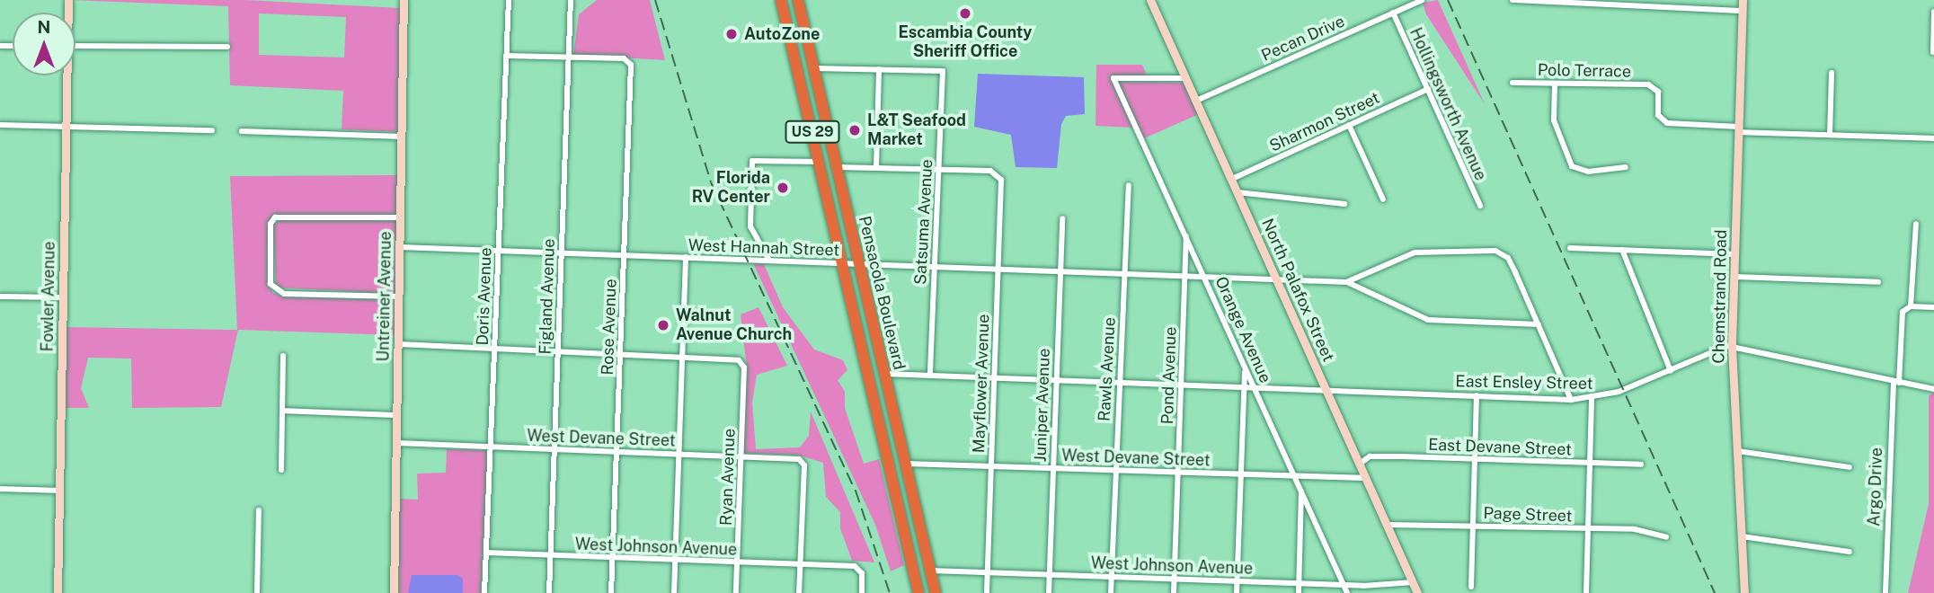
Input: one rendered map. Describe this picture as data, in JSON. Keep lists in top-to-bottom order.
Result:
{
  "streets": {
    "highway": ["US 29", "Pensacola Boulevard"],
    "street": [
      "Pecan Drive",
      "Polo Terrace",
      "Hollingsworth Avenue",
      "Sharmon Street",
      "Satsuma Avenue",
      "West Hannah Street",
      "North Palafox Street",
      "Fowler Avenue",
      "Untreiner Avenue",
      "Doris Avenue",
      "Figland Avenue",
      "Chemstrand Road",
      "Rose Avenue",
      "Orange Avenue",
      "Rawls Avenue",
      "Pond Avenue",
      "East Ensley Street",
      "Mayflower Avenue",
      "Juniper Avenue",
      "West Devane Street",
      "East Devane Street",
      "Ryan Avenue",
      "Argo Drive",
      "Page Street",
      "West Johnson Avenue"
    ]
  },
  "crossings": [
    ["Pecan Drive", "Hollingsworth Avenue"],
    ["Pecan Drive", "North Palafox Street"],
    ["Polo Terrace", "Chemstrand Road"],
    ["Hollingsworth Avenue", "Sharmon Street"],
    ["Sharmon Street", "North Palafox Street"],
    ["Satsuma Avenue", "West Hannah Street"],
    ["Satsuma Avenue", "East Ensley Street"],
    ["Satsuma Avenue", "Mayflower Avenue"],
    ["West Hannah Street", "North Palafox Street"],
    ["West Hannah Street", "Pensacola Boulevard"],
    ["West Hannah Street", "Untreiner Avenue"],
    ["West Hannah Street", "Doris Avenue"],
    ["West Hannah Street", "Figland Avenue"],
    ["West Hannah Street", "Rose Avenue"],
    ["West Hannah Street", "Orange Avenue"],
    ["West Hannah Street", "Rawls Avenue"],
    ["West Hannah Street", "Pond Avenue"],
    ["West Hannah Street", "Mayflower Avenue"],
    ["West Hannah Street", "Juniper Avenue"],
    ["North Palafox Street", "Orange Avenue"],
    ["North Palafox Street", "East Ensley Street"],
    ["North Palafox Street", "West Devane Street"],
    ["North Palafox Street", "East Devane Street"],
    ["North Palafox Street", "Page Street"],
    ["North Palafox Street", "West Johnson Avenue"],
    ["Pensacola Boulevard", "East Ensley Street"],
    ["Pensacola Boulevard", "West Devane Street"],
    ["Pensacola Boulevard", "West Johnson Avenue"],
    ["Untreiner Avenue", "West Devane Street"],
    ["Doris Avenue", "West Devane Street"],
    ["Doris Avenue", "West Johnson Avenue"],
    ["Figland Avenue", "Rose Avenue"],
    ["Figland Avenue", "West Devane Street"],
    ["Figland Avenue", "West Johnson Avenue"],
    ["Chemstrand Road", "East Ensley Street"],
    ["Rose Avenue", "West Devane Street"],
    ["Rose Avenue", "West Johnson Avenue"],
    ["Orange Avenue", "Pond Avenue"],
    ["Orange Avenue", "East Ensley Street"],
    ["Orange Avenue", "West Devane Street"],
    ["Orange Avenue", "West Johnson Avenue"],
    ["Rawls Avenue", "East Ensley Street"],
    ["Rawls Avenue", "West Devane Street"],
    ["Rawls Avenue", "West Johnson Avenue"],
    ["Pond Avenue", "East Ensley Street"],
    ["Pond Avenue", "West Devane Street"],
    ["Pond Avenue", "West Johnson Avenue"],
    ["East Ensley Street", "Mayflower Avenue"],
    ["East Ensley Street", "Juniper Avenue"],
    ["Mayflower Avenue", "West Devane Street"],
    ["Mayflower Avenue", "West Johnson Avenue"],
    ["Juniper Avenue", "West Devane Street"],
    ["Juniper Avenue", "West Johnson Avenue"],
    ["West Devane Street", "Ryan Avenue"],
    ["West Devane Street", "West Johnson Avenue"],
    ["Ryan Avenue", "West Johnson Avenue"]
  ],
  "places": [
    "Escambia County Sheriff Office",
    "AutoZone",
    "L&T Seafood Market",
    "Florida RV Center",
    "Walnut Avenue Church"
  ],
  "north": "top"
}
